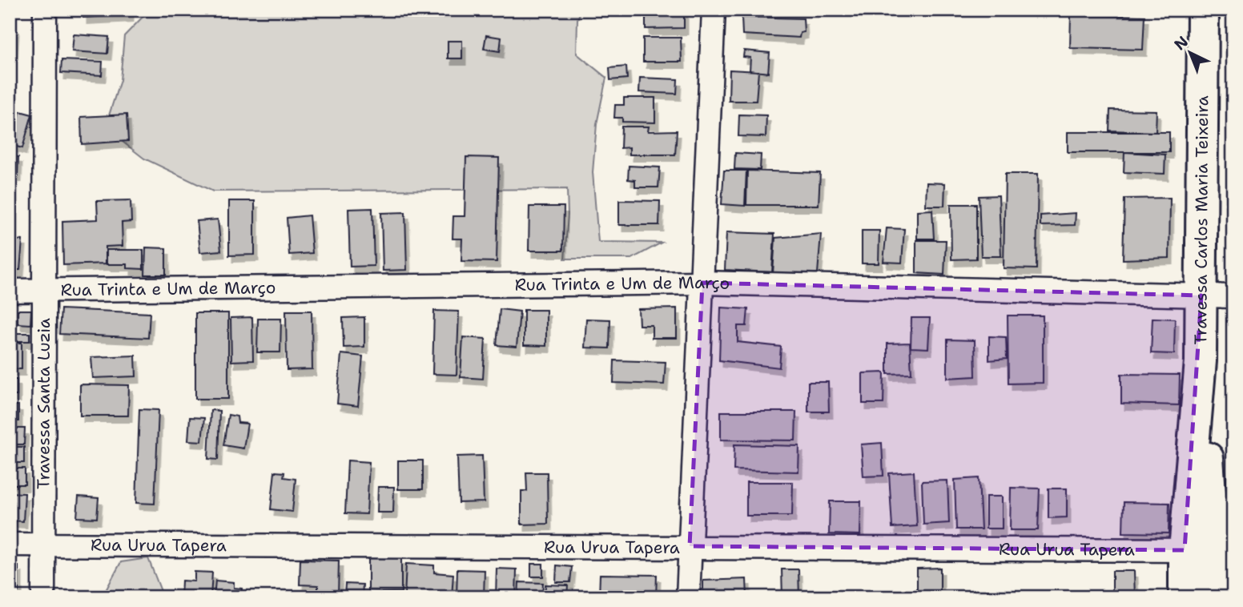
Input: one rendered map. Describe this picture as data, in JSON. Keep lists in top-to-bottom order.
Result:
{
  "streets": {
    "main road": ["Travessa Carlos Maria Teixeira"],
    "street": ["Rua Trinta e Um de Março", "Travessa Santa Luzia", "Rua Urua Tapera"]
  },
  "crossings": [
    ["Travessa Carlos Maria Teixeira", "Rua Trinta e Um de Março"],
    ["Travessa Carlos Maria Teixeira", "Rua Urua Tapera"],
    ["Rua Trinta e Um de Março", "Travessa Santa Luzia"],
    ["Travessa Santa Luzia", "Rua Urua Tapera"]
  ],
  "north": "top left"
}
